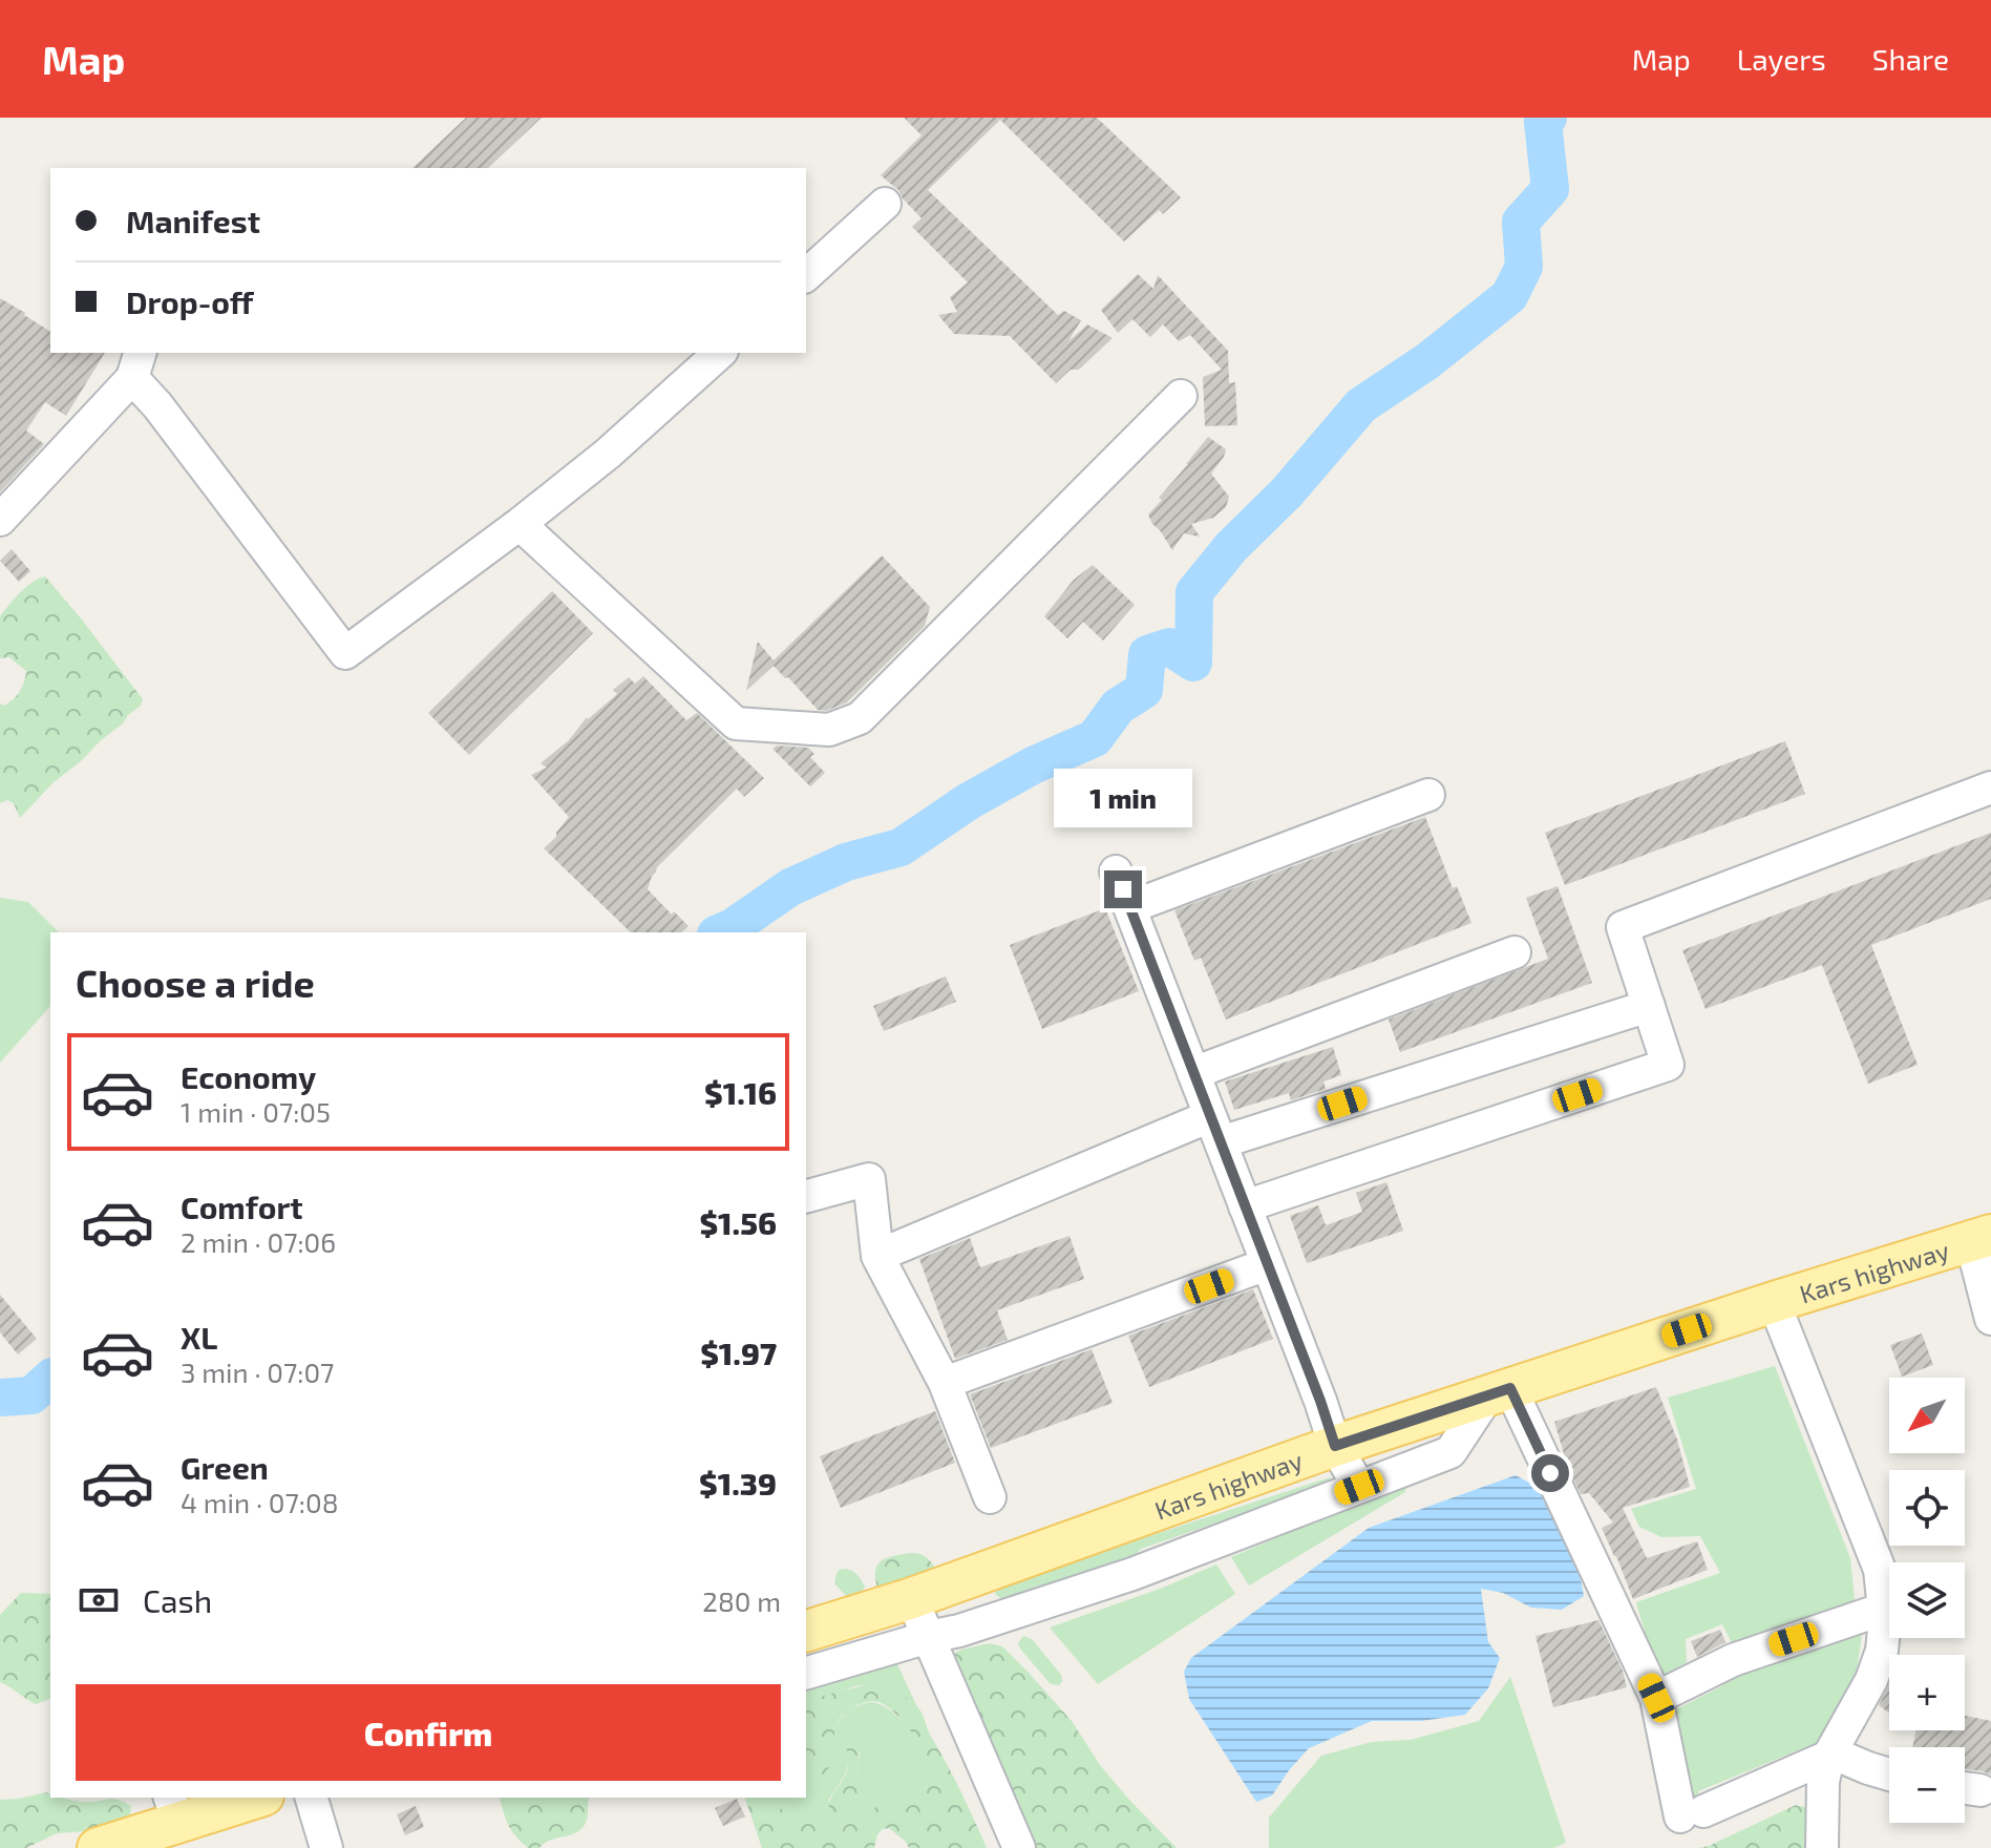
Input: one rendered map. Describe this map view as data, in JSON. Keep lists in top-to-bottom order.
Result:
{
  "streets": {
    "main road": ["Kars highway"]
  },
  "north": "bottom left",
  "page": {
    "header": "Map",
    "nav": ["Map", "Layers", "Share"],
    "banner": ["Manifest", "Drop-off"],
    "bubble": "1 min",
    "heading": "Choose a ride",
    "list": [
      {
        "name": "Economy",
        "note": "1 min · 07:05",
        "value": "$1.16"
      },
      {
        "name": "Comfort",
        "note": "2 min · 07:06",
        "value": "$1.56"
      },
      {
        "name": "XL",
        "note": "3 min · 07:07",
        "value": "$1.97"
      },
      {
        "name": "Green",
        "note": "4 min · 07:08",
        "value": "$1.39"
      }
    ],
    "map_buttons": ["+", "−"],
    "pay": ["Cash", "280 m"],
    "buttons": "Confirm"
  }
}
